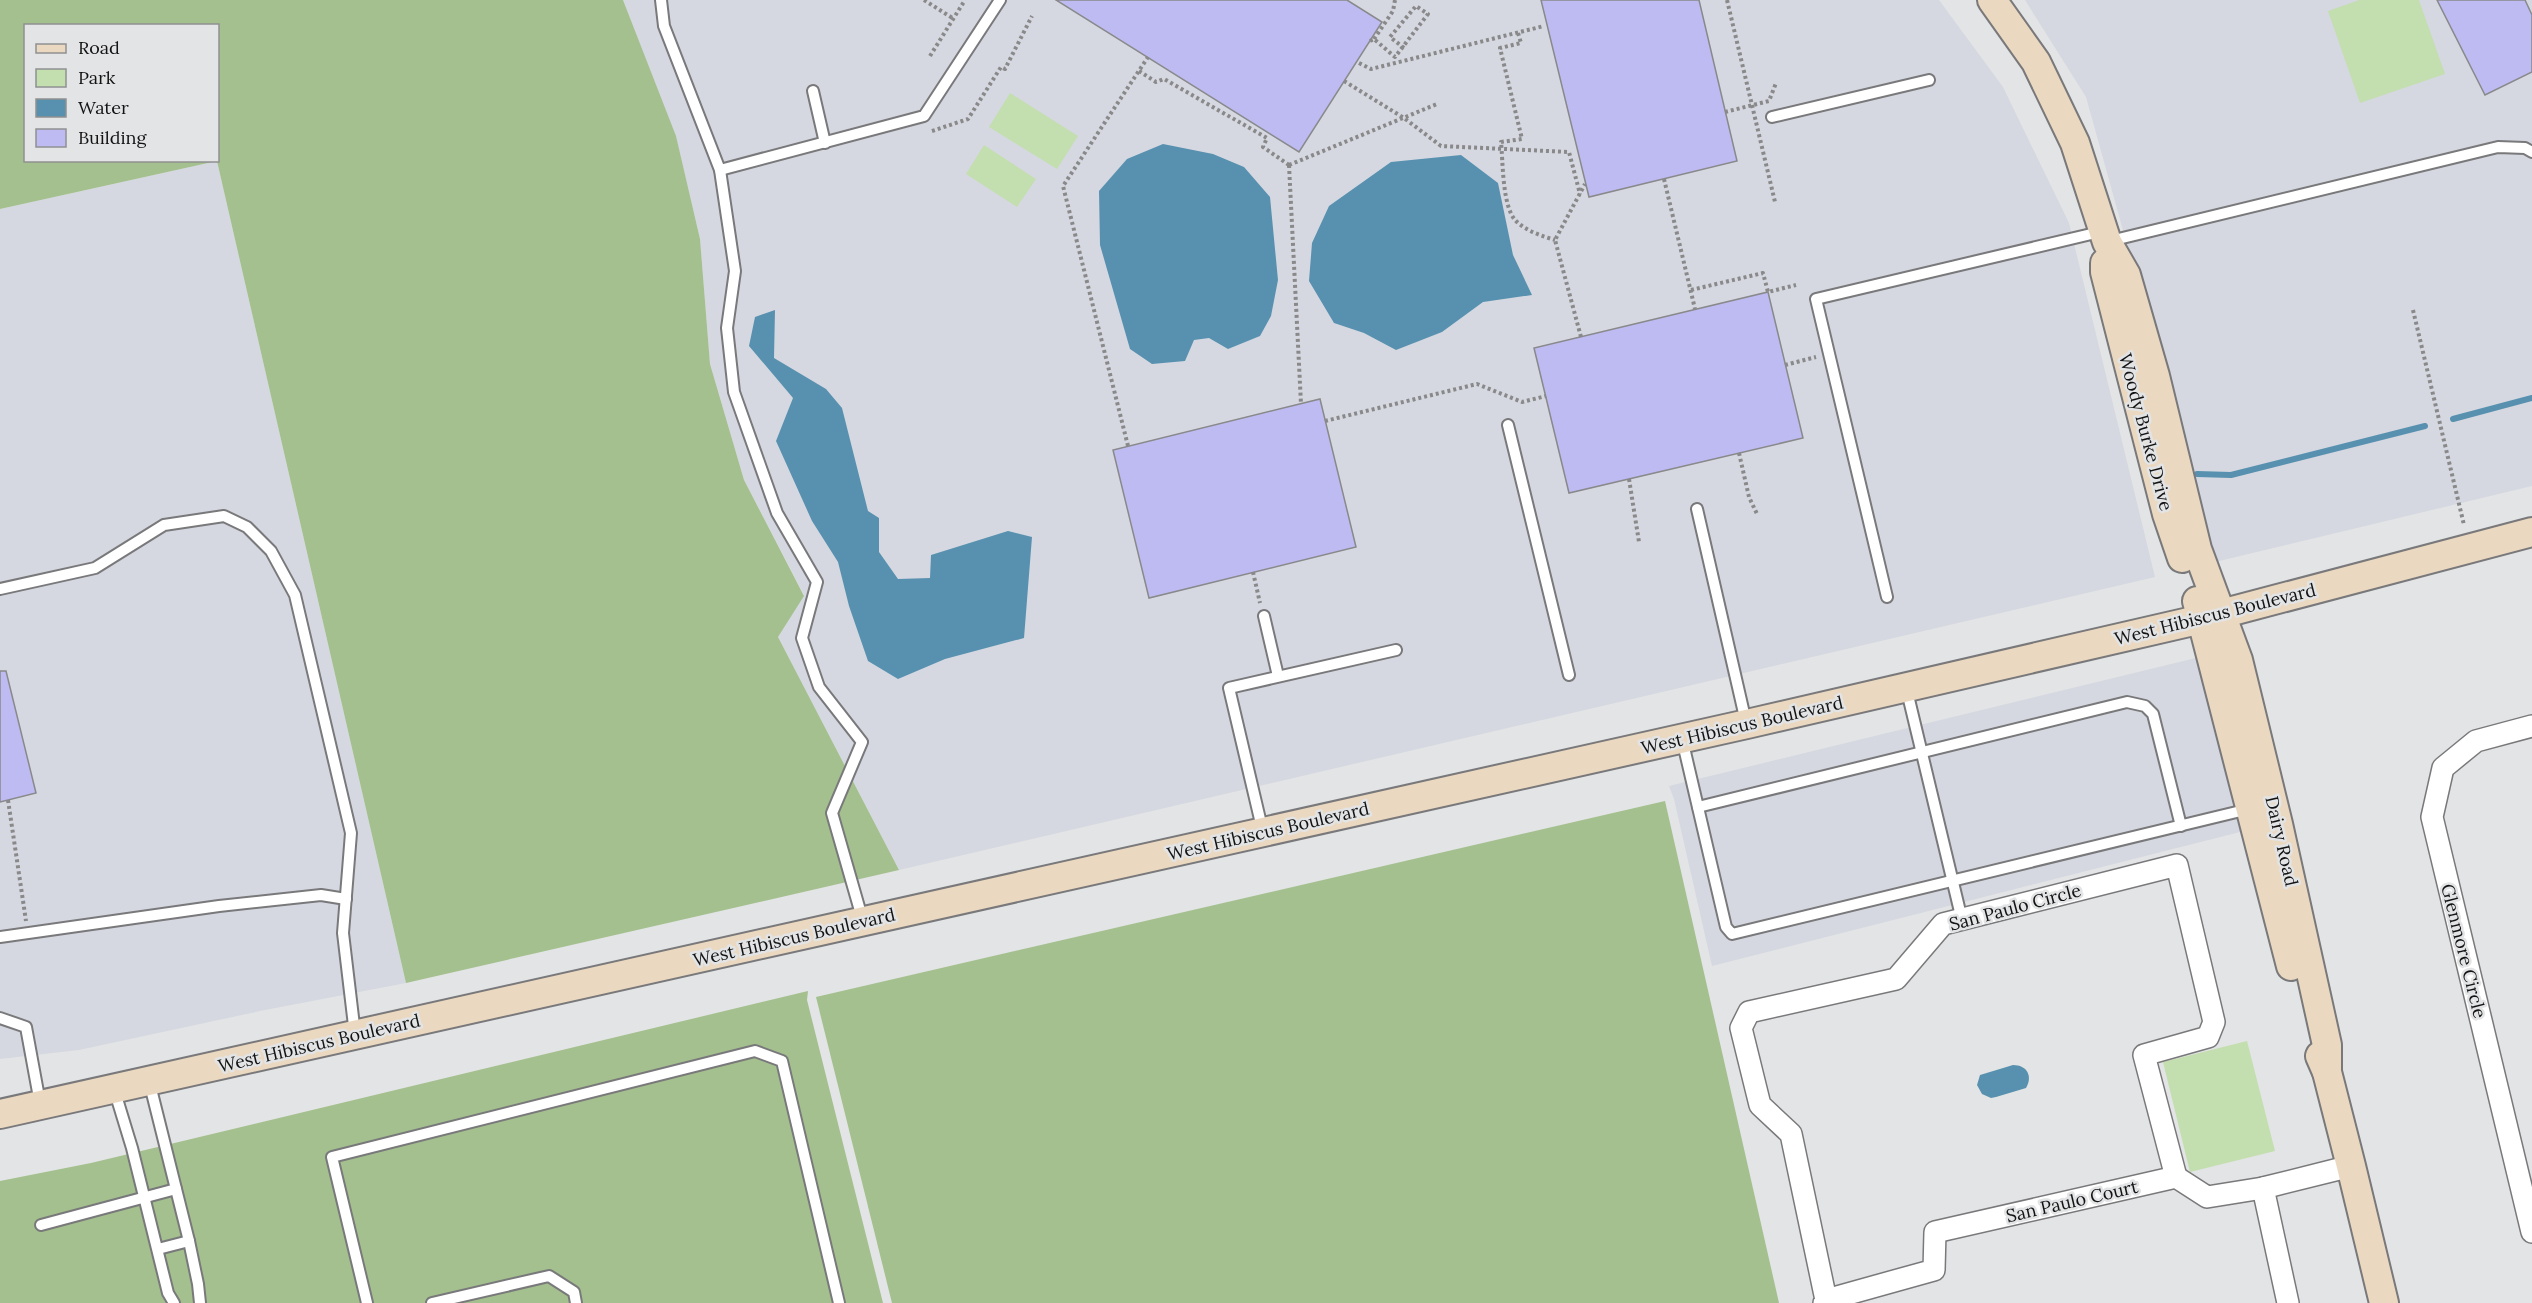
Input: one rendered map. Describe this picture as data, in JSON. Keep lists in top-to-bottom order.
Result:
{
  "streets": {
    "street": [
      "Woody Burke Drive",
      "West Hibiscus Boulevard",
      "Dairy Road",
      "San Paulo Circle",
      "Glenmore Circle",
      "San Paulo Court"
    ]
  },
  "crossings": [
    ["Woody Burke Drive", "West Hibiscus Boulevard"],
    ["Woody Burke Drive", "Dairy Road"],
    ["West Hibiscus Boulevard", "Dairy Road"],
    ["San Paulo Circle", "San Paulo Court"]
  ],
  "legend": [
    "Road",
    "Park",
    "Water",
    "Building"
  ]
}
